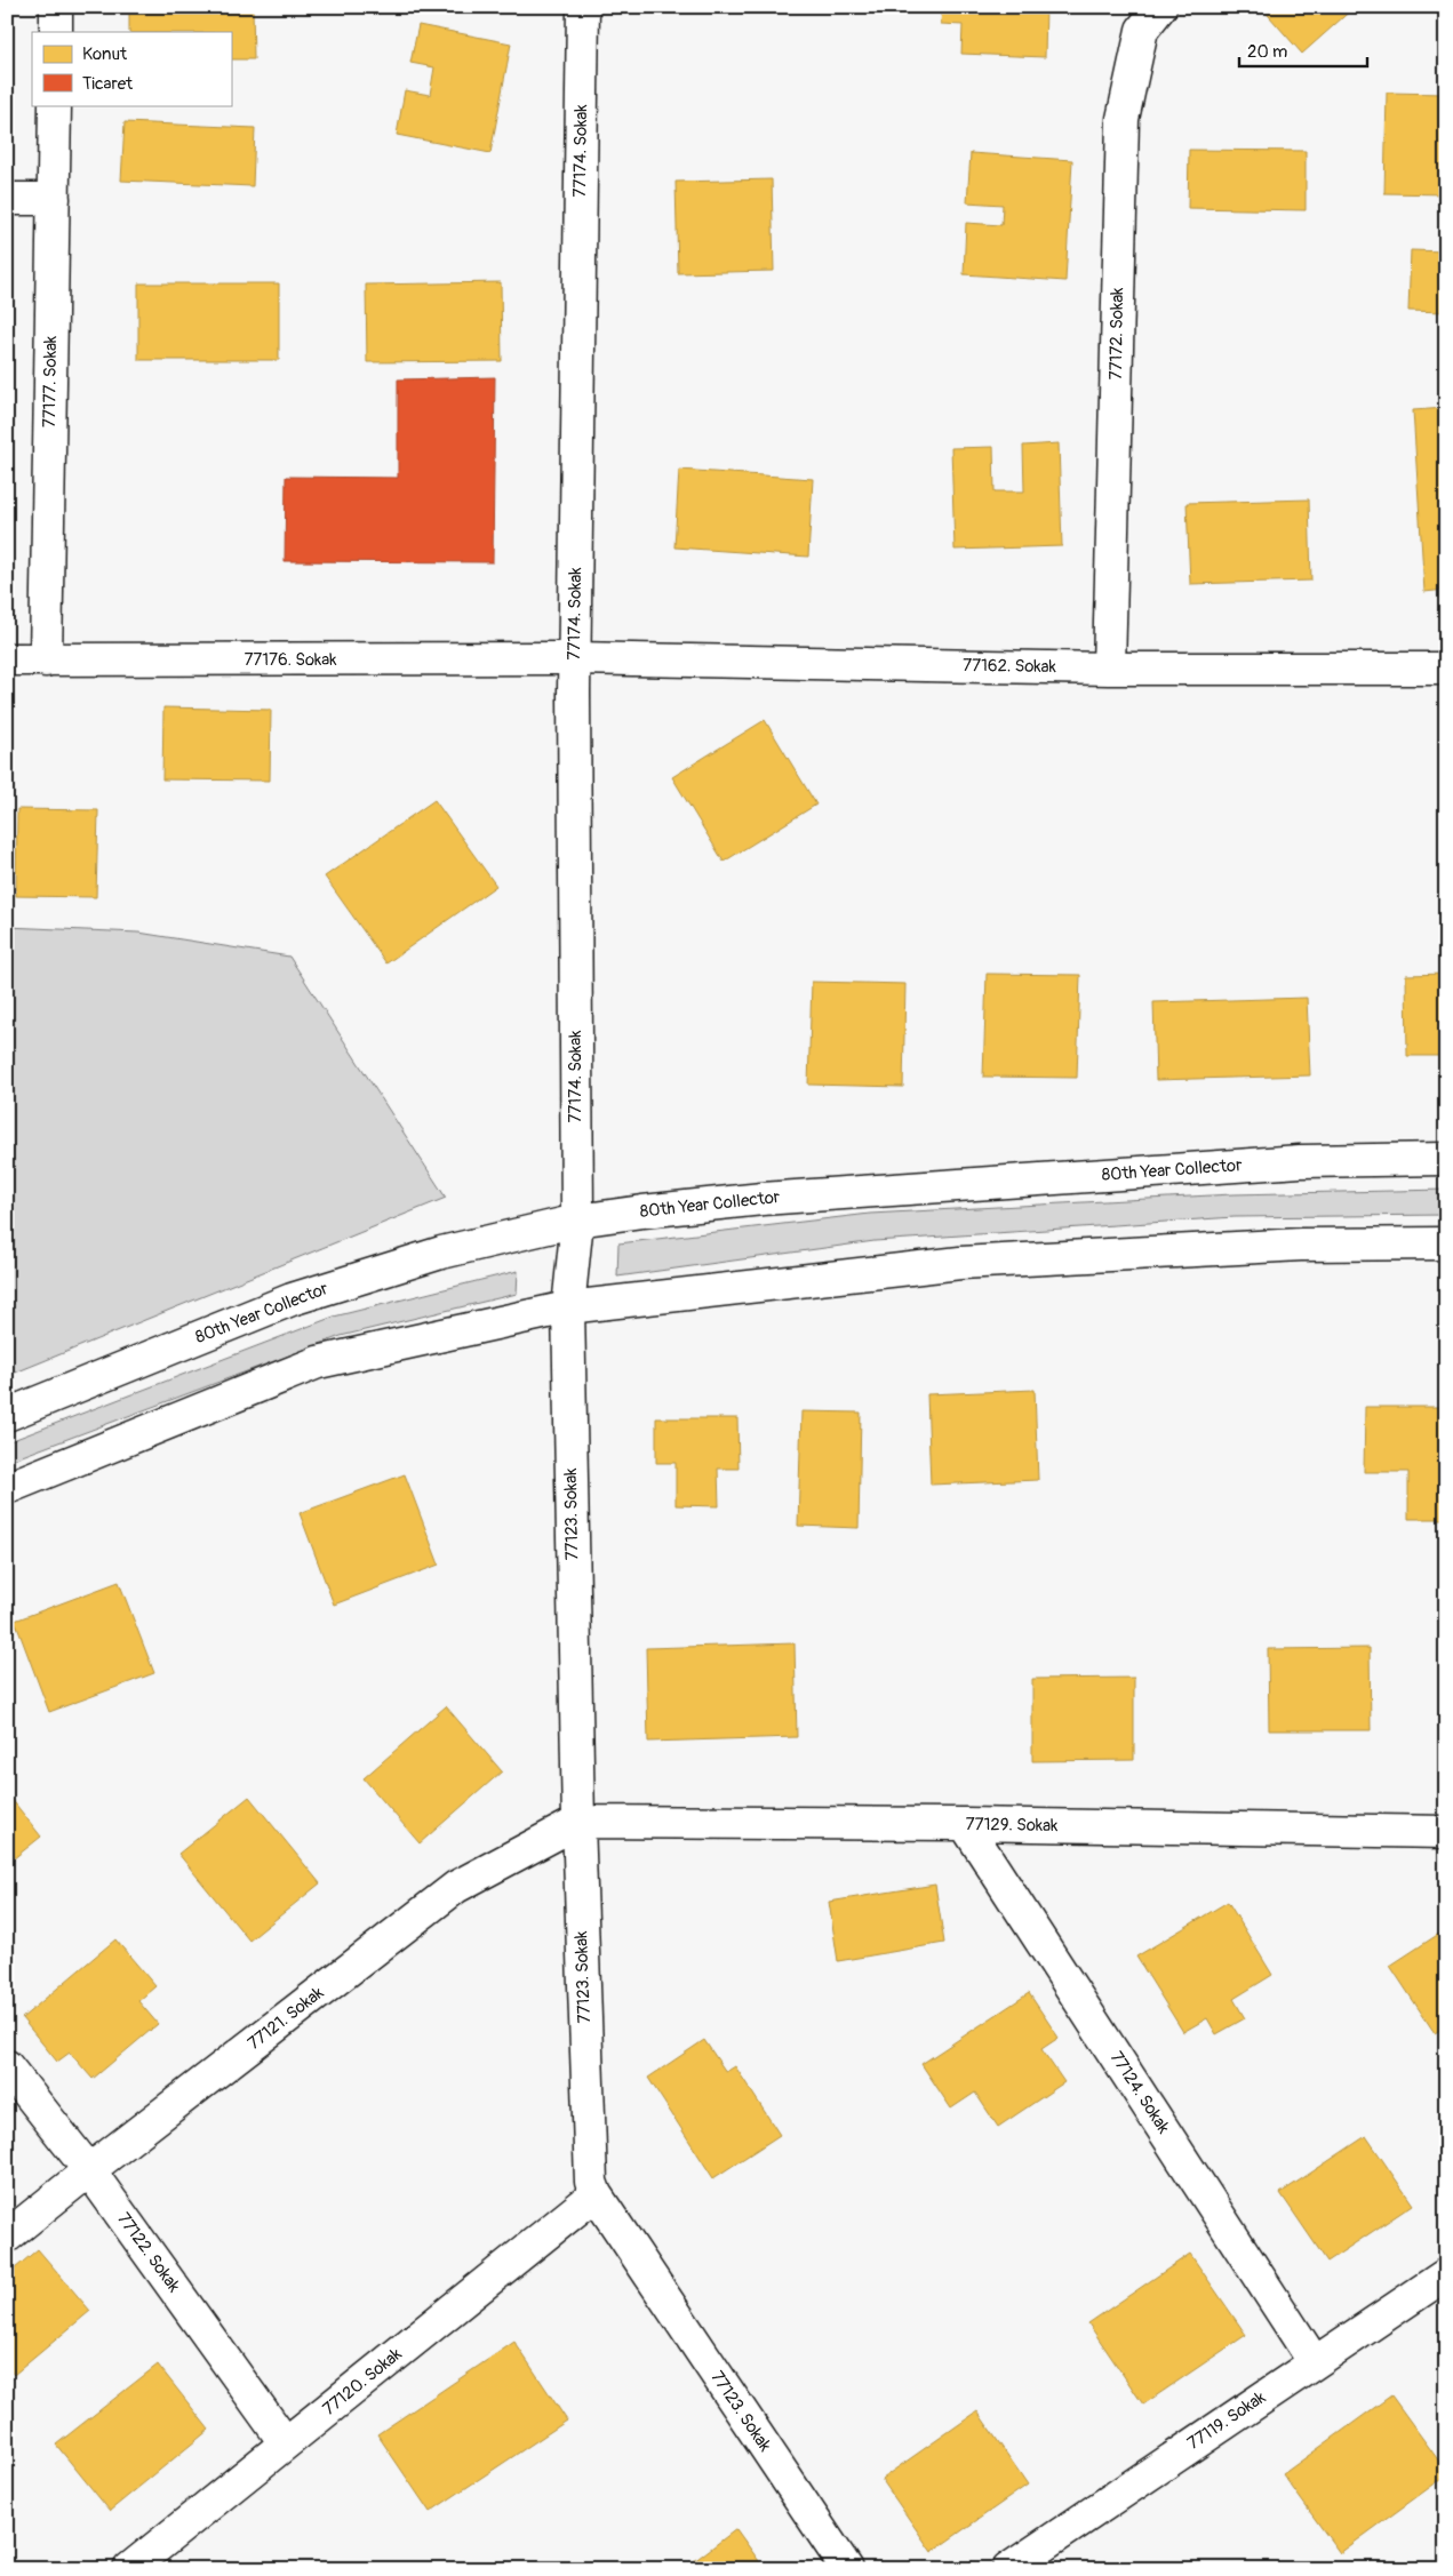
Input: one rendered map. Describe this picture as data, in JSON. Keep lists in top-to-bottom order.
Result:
{
  "streets": {
    "street": [
      "77174. Sokak",
      "77172. Sokak",
      "77177. Sokak",
      "77176. Sokak",
      "77162. Sokak",
      "80th Year Collector",
      "77123. Sokak",
      "77129. Sokak",
      "77121. Sokak",
      "77124. Sokak",
      "77122. Sokak",
      "77120. Sokak",
      "77119. Sokak"
    ]
  },
  "crossings": [
    ["77174. Sokak", "77176. Sokak"],
    ["77174. Sokak", "77162. Sokak"],
    ["77174. Sokak", "80th Year Collector"],
    ["77174. Sokak", "77123. Sokak"],
    ["77172. Sokak", "77162. Sokak"],
    ["77177. Sokak", "77176. Sokak"],
    ["77176. Sokak", "77162. Sokak"],
    ["77123. Sokak", "77129. Sokak"],
    ["77123. Sokak", "77121. Sokak"],
    ["77123. Sokak", "77120. Sokak"],
    ["77129. Sokak", "77121. Sokak"],
    ["77129. Sokak", "77124. Sokak"],
    ["77121. Sokak", "77122. Sokak"],
    ["77124. Sokak", "77119. Sokak"],
    ["77122. Sokak", "77120. Sokak"]
  ],
  "legend": ["Konut", "Ticaret"],
  "scale_bar": "20 m"
}
